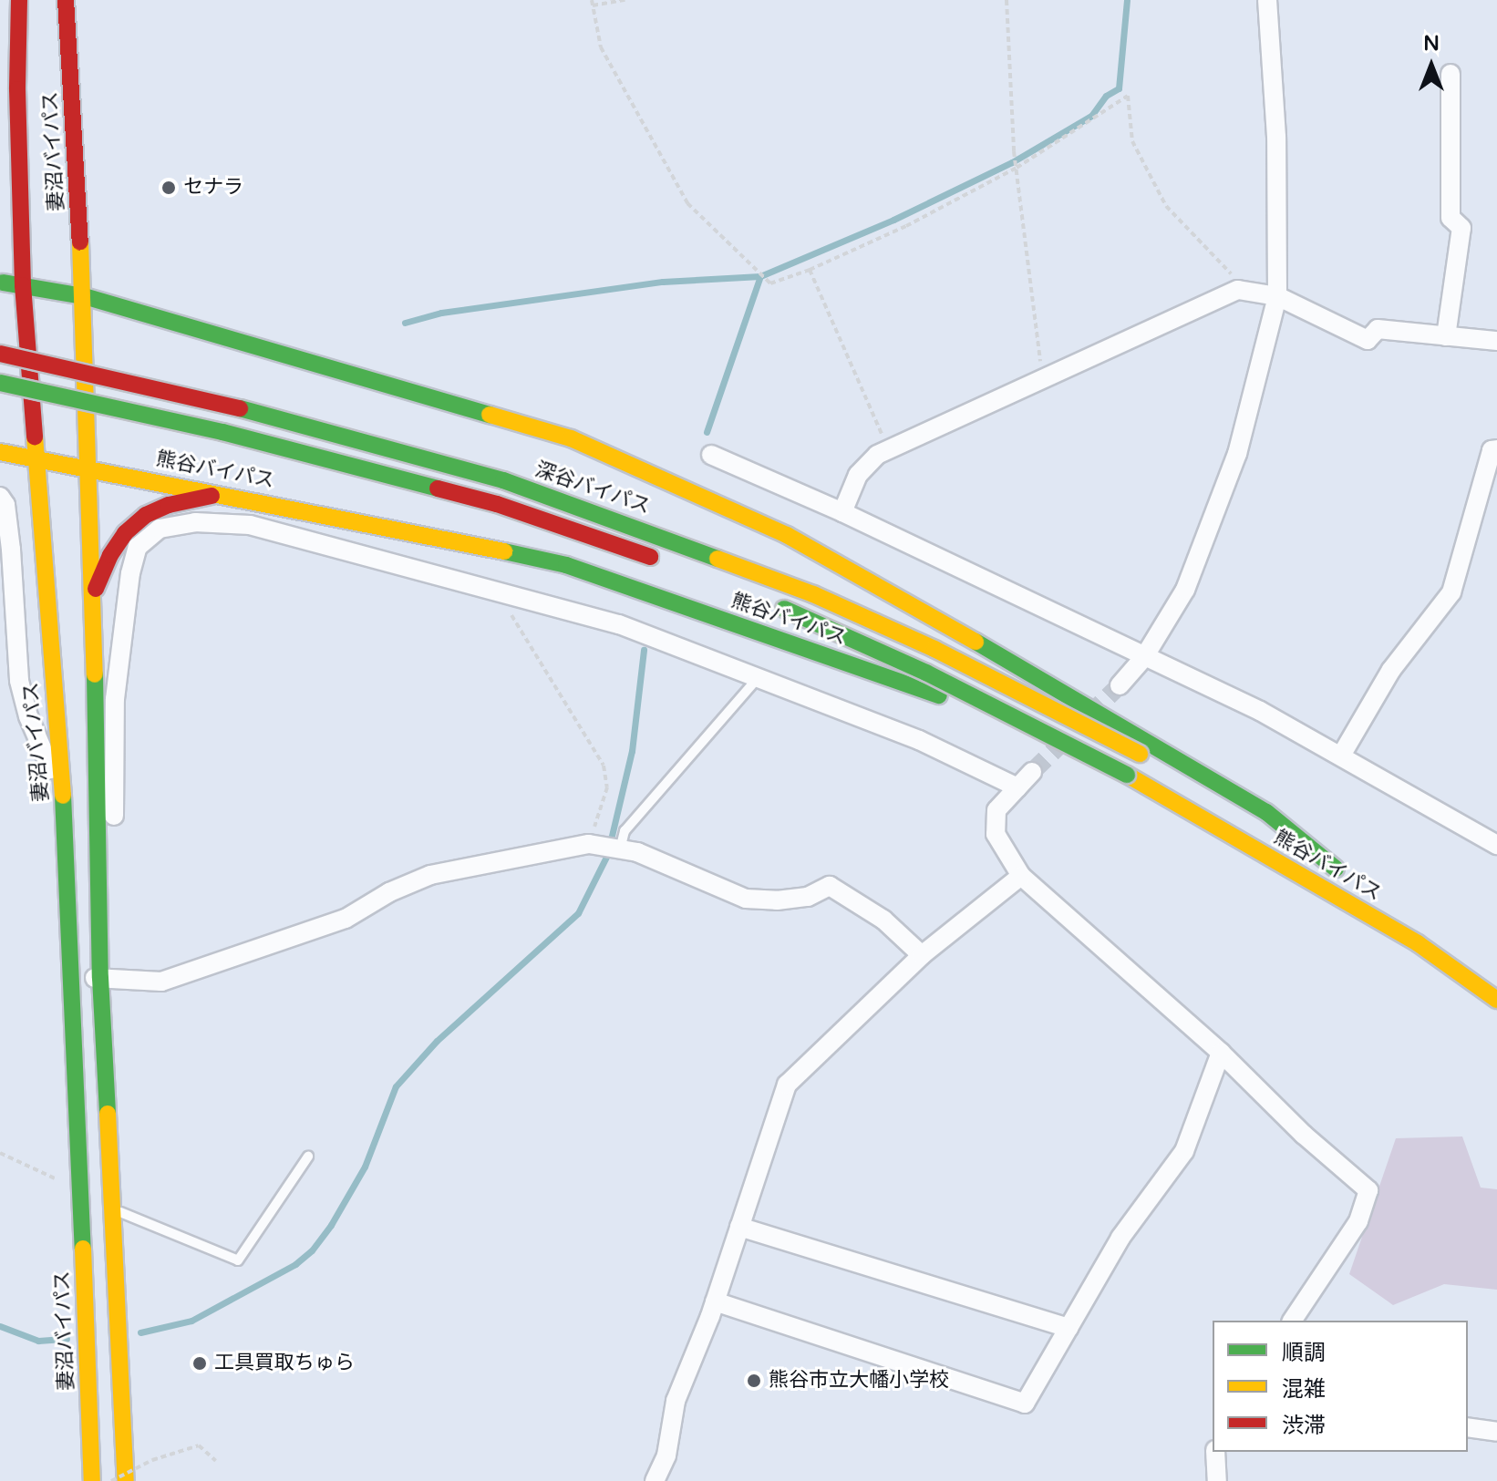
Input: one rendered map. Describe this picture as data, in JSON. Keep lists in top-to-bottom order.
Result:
{
  "streets": {
    "highway": ["妻沼バイパス", "熊谷バイパス", "深谷バイパス"]
  },
  "crossings": [
    ["妻沼バイパス", "熊谷バイパス"],
    ["熊谷バイパス", "深谷バイパス"]
  ],
  "places": ["セナラ", "工具買取ちゅら", "熊谷市立大幡小学校"],
  "legend": ["順調", "混雑", "渋滞"],
  "north": "top"
}
